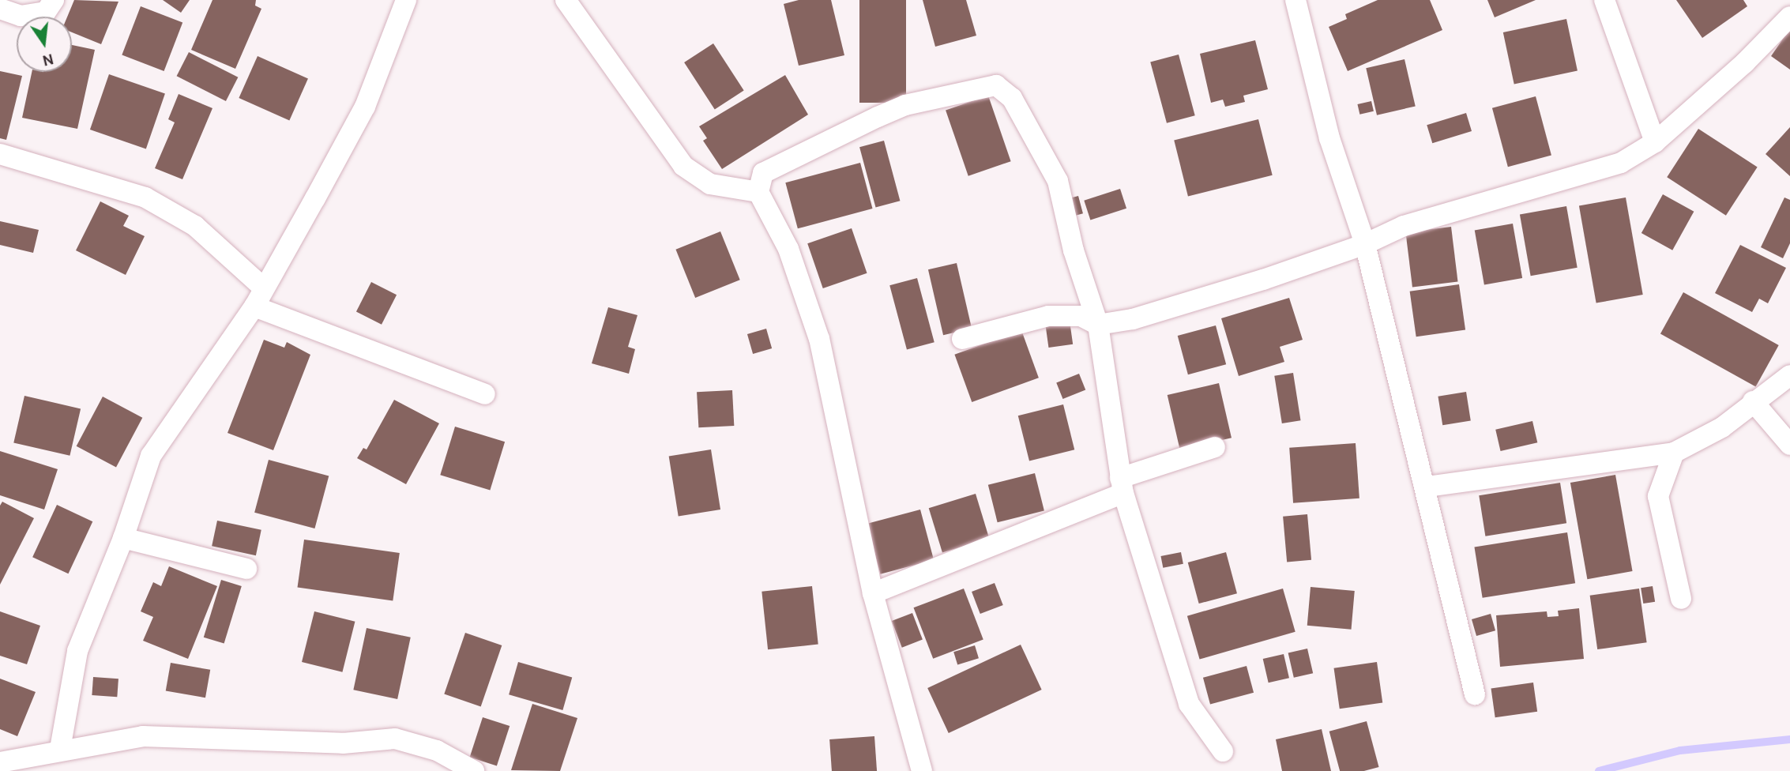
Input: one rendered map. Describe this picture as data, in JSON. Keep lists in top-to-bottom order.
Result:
{
  "north": "bottom"
}
